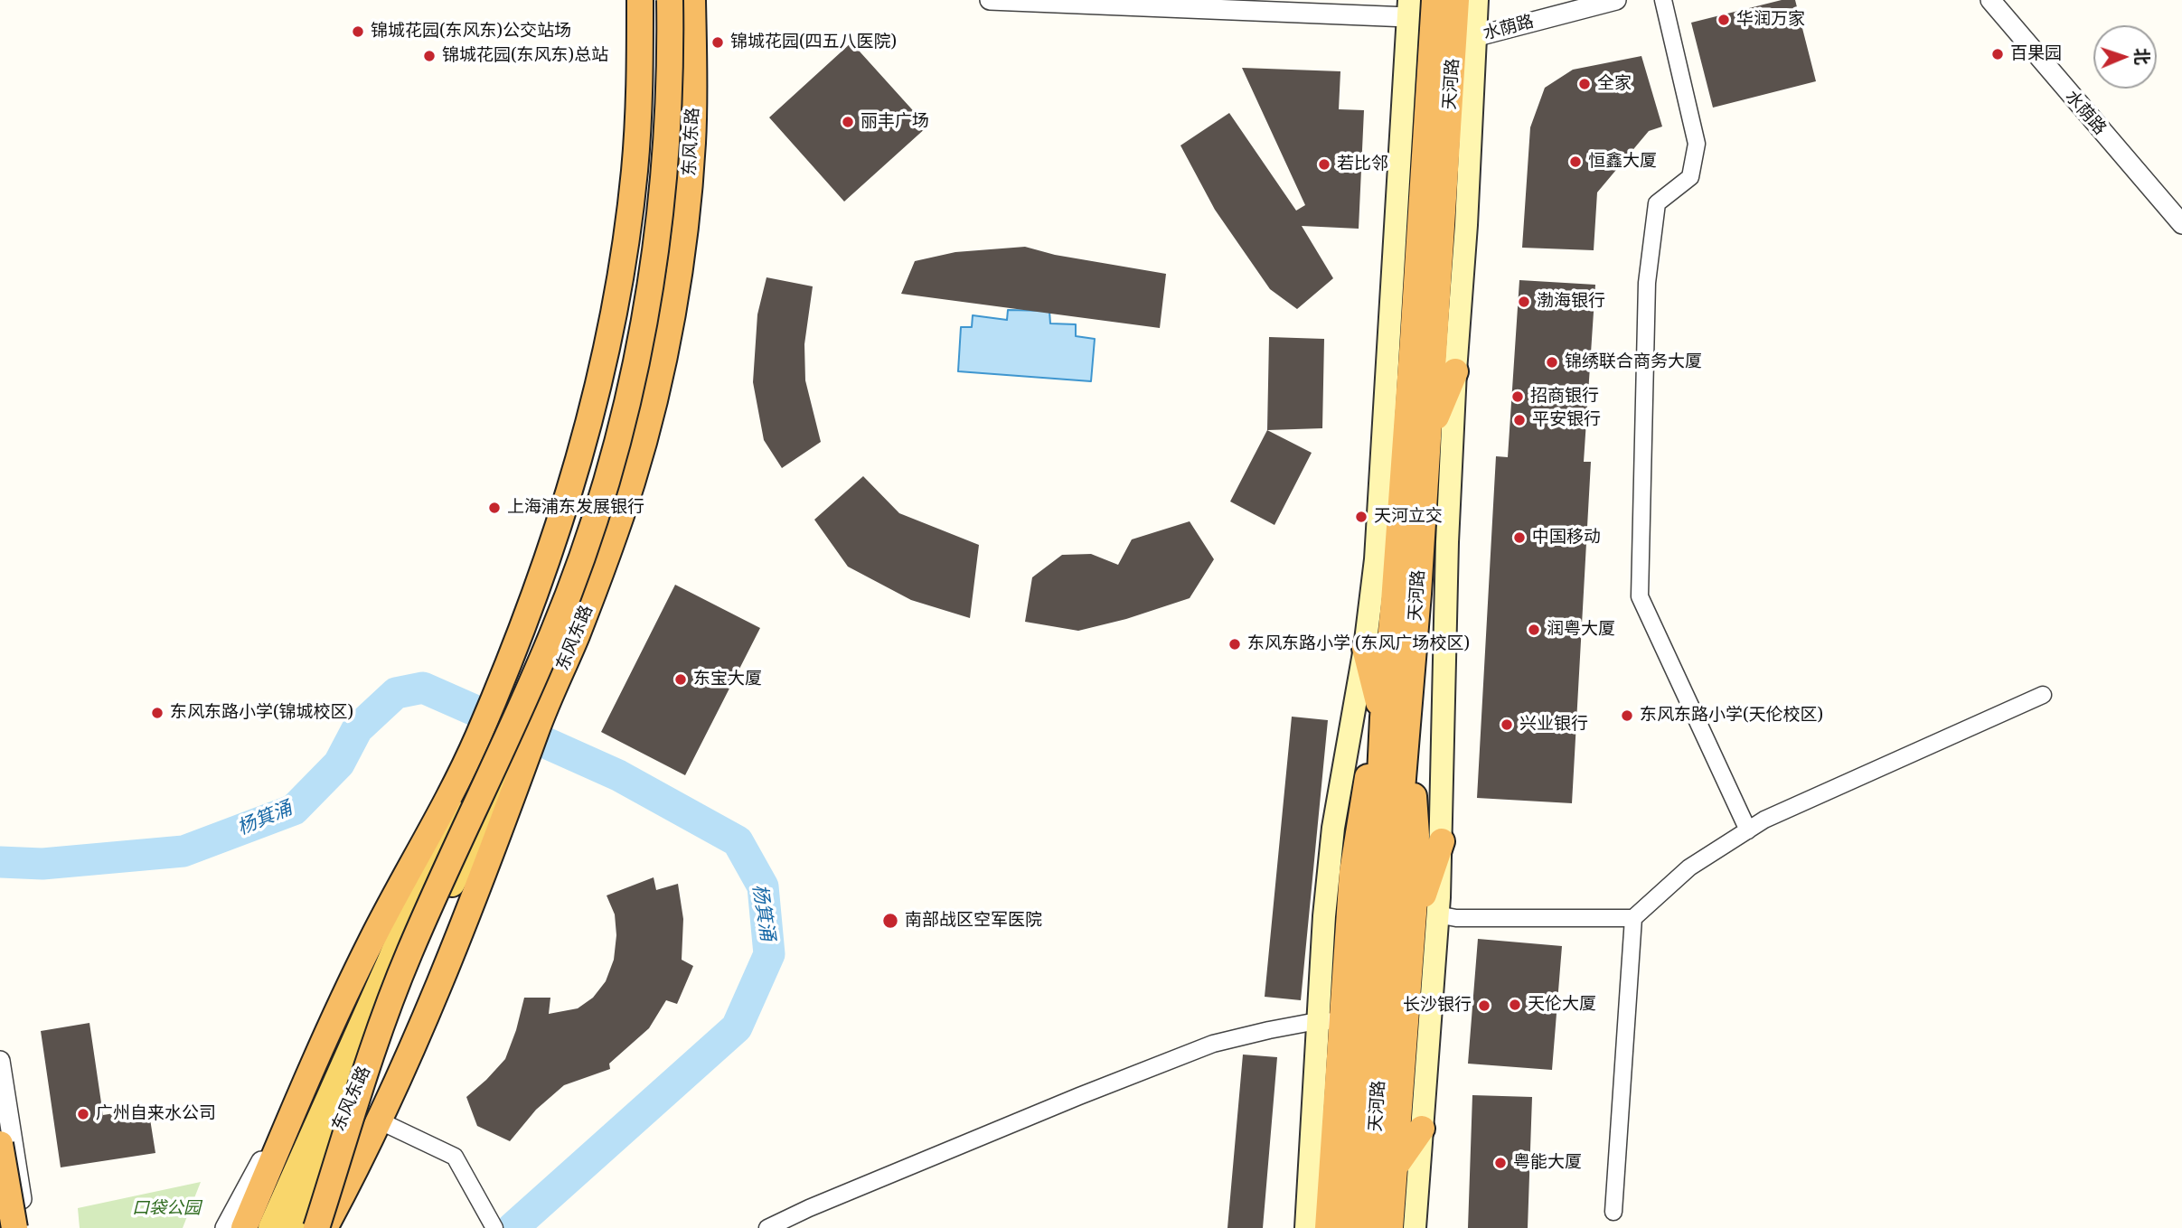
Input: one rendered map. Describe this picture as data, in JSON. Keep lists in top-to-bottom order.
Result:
{
  "streets": {
    "highway": ["天河路", "东风东路"],
    "street": ["水荫路"]
  },
  "water": ["杨箕涌"],
  "parks": ["口袋公园"],
  "places": [
    "华润万家",
    "锦城花园(东风东)公交站场",
    "锦城花园(四五八医院)",
    "百果园",
    "锦城花园(东风东)总站",
    "全家",
    "丽丰广场",
    "恒鑫大厦",
    "若比邻",
    "渤海银行",
    "锦绣联合商务大厦",
    "招商银行",
    "平安银行",
    "上海浦东发展银行",
    "天河立交",
    "中国移动",
    "润粤大厦",
    "东风东路小学 (东风广场校区)",
    "东宝大厦",
    "东风东路小学(锦城校区)",
    "东风东路小学(天伦校区)",
    "兴业银行",
    "南部战区空军医院",
    "天伦大厦",
    "长沙银行",
    "广州自来水公司",
    "粤能大厦"
  ],
  "north": "right"
}
